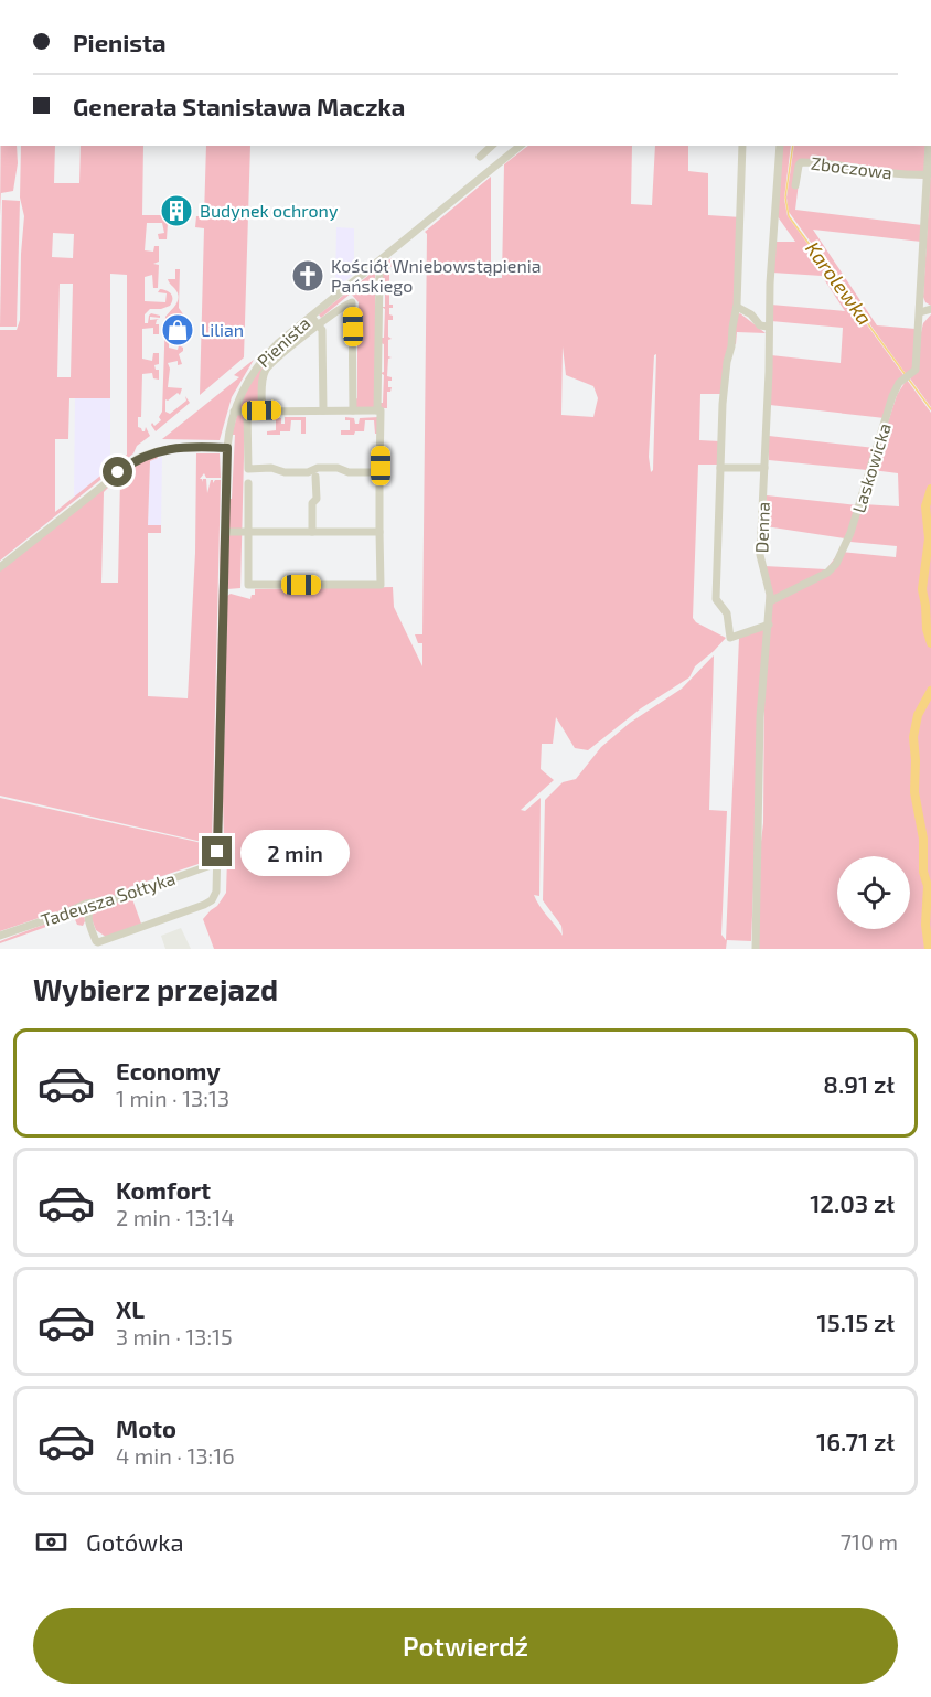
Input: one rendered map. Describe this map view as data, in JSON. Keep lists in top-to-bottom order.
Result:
{
  "streets": {
    "street": [
      "Zboczowa",
      "Pienista",
      "Laskowicka",
      "Denna",
      "Tadeusza Sołtyka"
    ]
  },
  "crossings": [
    ["Zboczowa", "Laskowicka"],
    ["Pienista", "Tadeusza Sołtyka"],
    ["Laskowicka", "Denna"]
  ],
  "water": ["Karolewka"],
  "places": {
    "building": ["Budynek ochrony"],
    "church": ["Kościół Wniebowstąpienia Pańskiego"],
    "shop": ["Lilian"]
  },
  "page": {
    "banner": ["Pienista", "Generała Stanisława Maczka"],
    "bubble": "2 min",
    "heading": "Wybierz przejazd",
    "list": [
      {
        "name": "Economy",
        "note": "1 min · 13:13",
        "value": "8.91 zł"
      },
      {
        "name": "Komfort",
        "note": "2 min · 13:14",
        "value": "12.03 zł"
      },
      {
        "name": "XL",
        "note": "3 min · 13:15",
        "value": "15.15 zł"
      },
      {
        "name": "Moto",
        "note": "4 min · 13:16",
        "value": "16.71 zł"
      }
    ],
    "pay": ["Gotówka", "710 m"],
    "buttons": "Potwierdź"
  }
}
